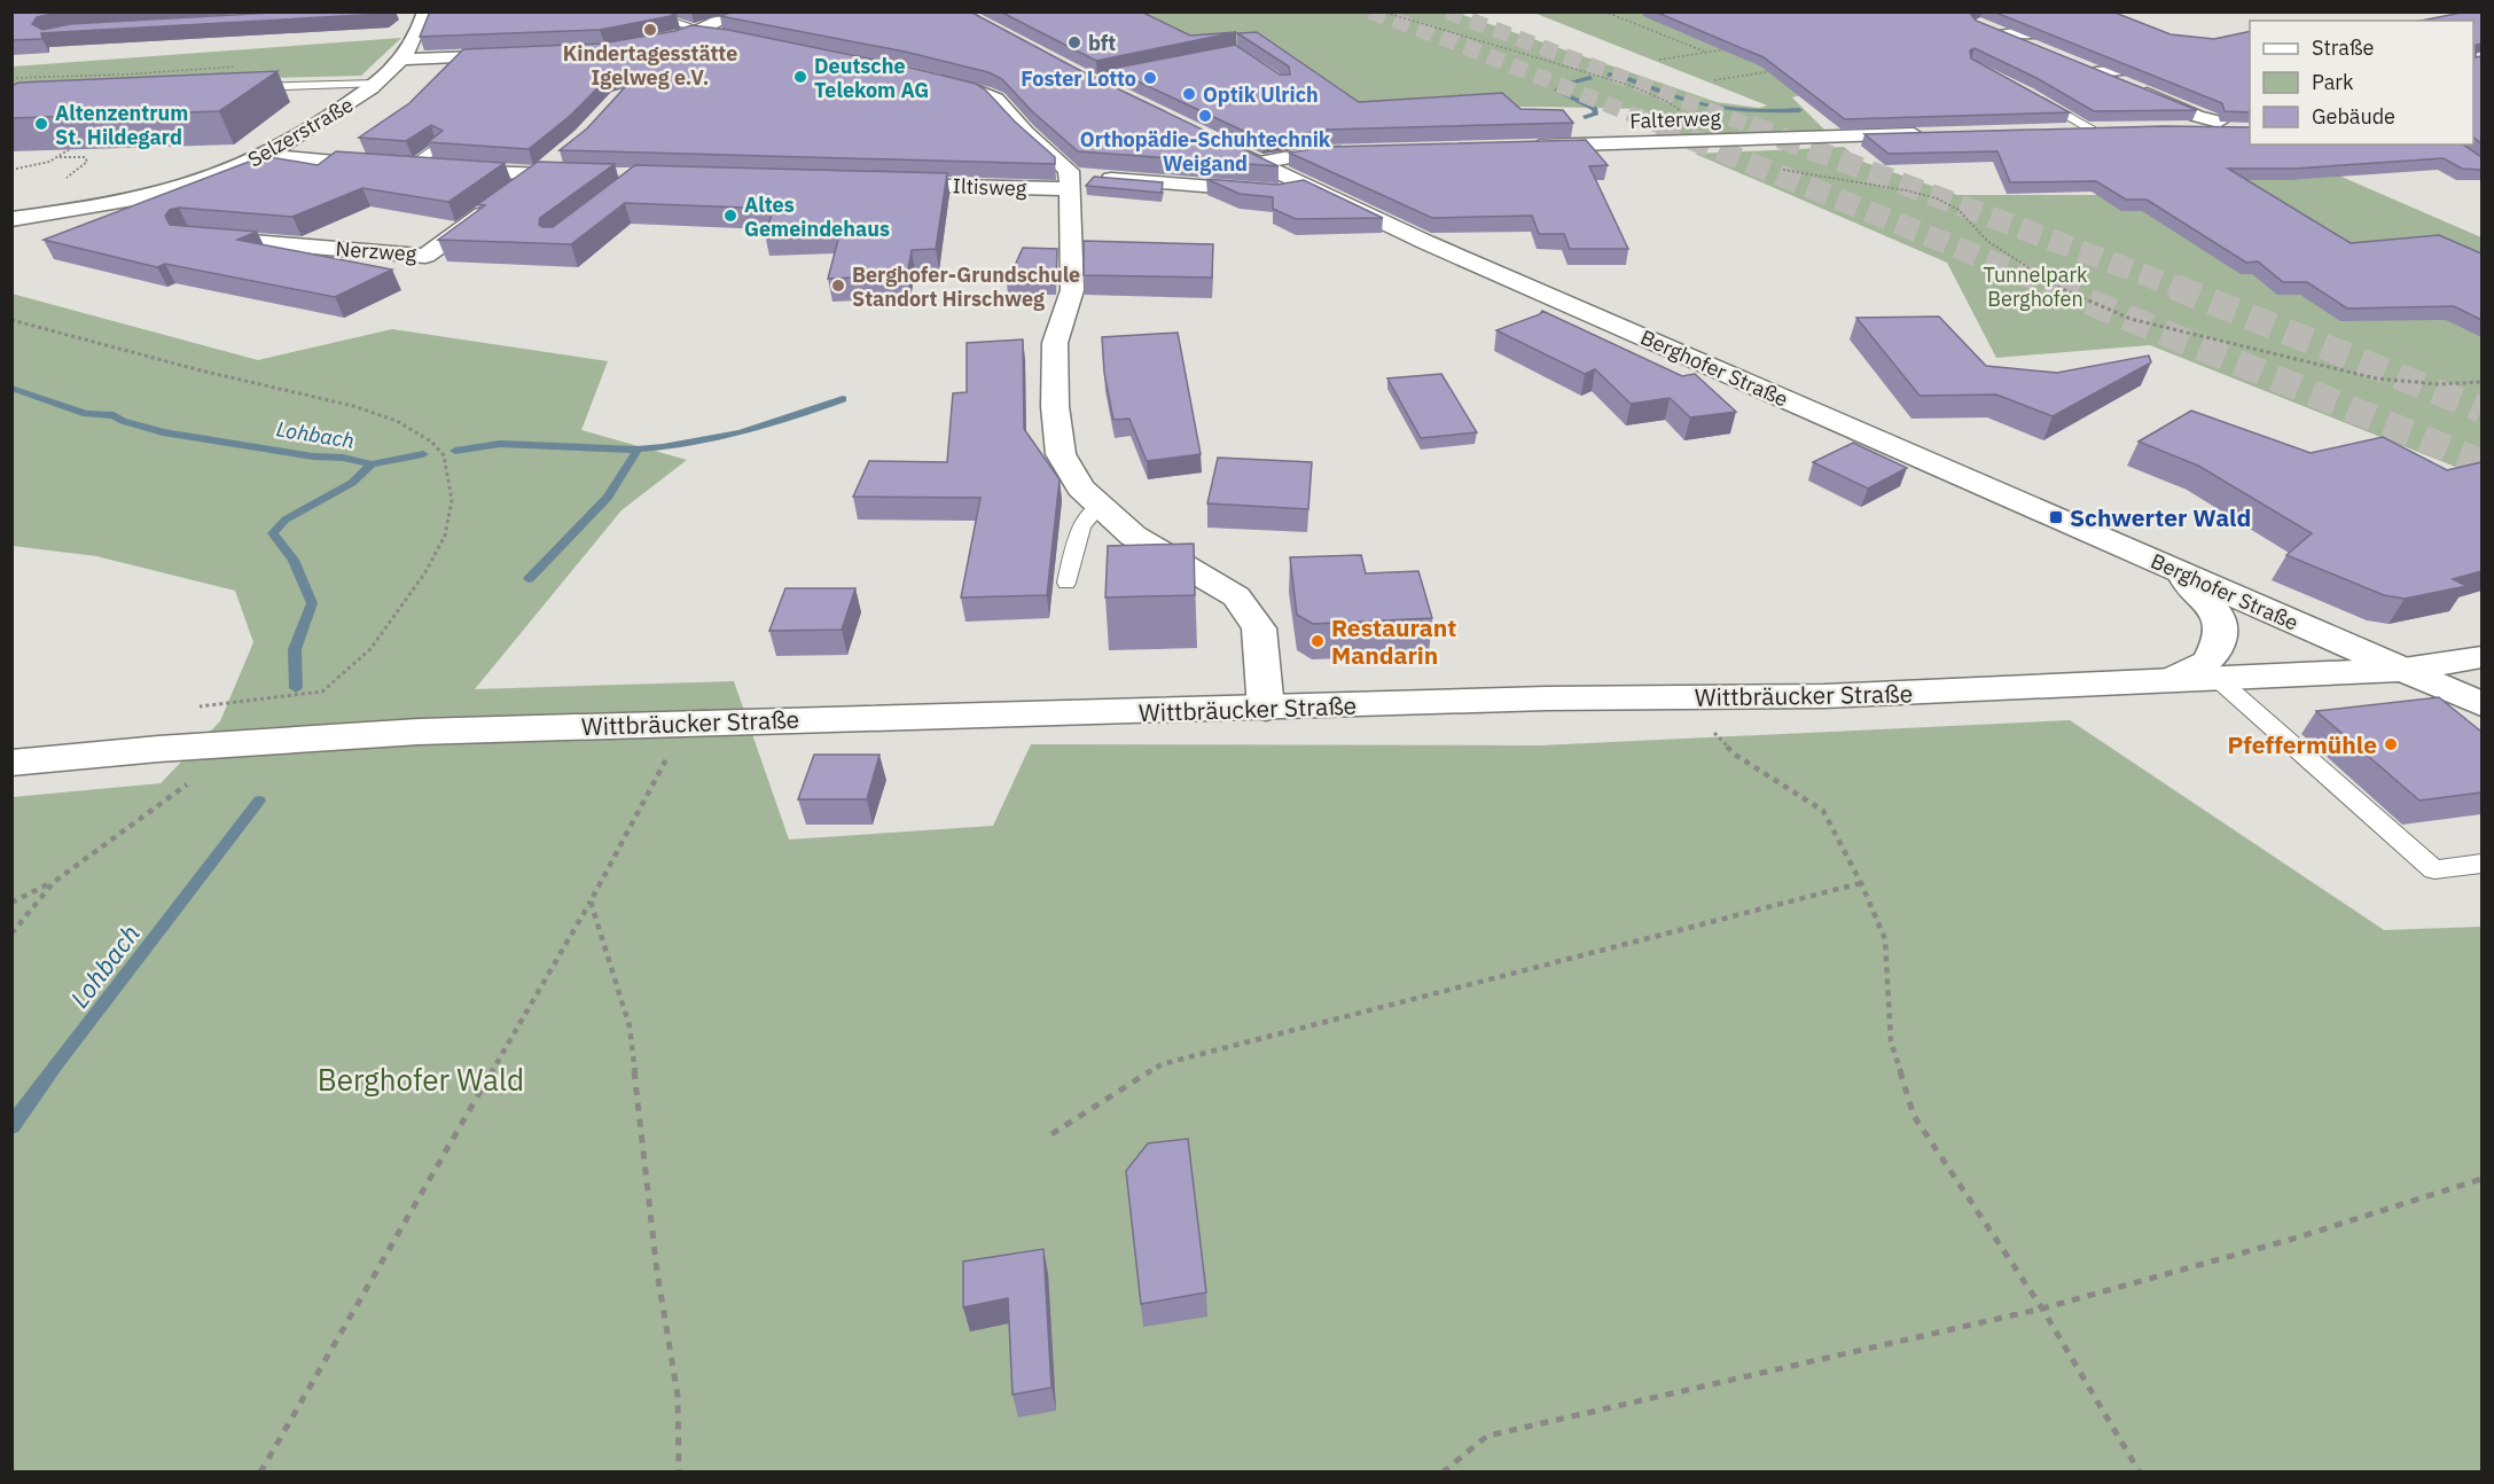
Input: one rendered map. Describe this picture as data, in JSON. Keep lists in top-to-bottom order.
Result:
{
  "streets": {
    "street": [
      "Falterweg",
      "Selzerstraße",
      "Iltisweg",
      "Nerzweg",
      "Berghofer Straße",
      "Wittbräucker Straße"
    ]
  },
  "crossings": [
    ["Iltisweg", "Berghofer Straße"],
    ["Berghofer Straße", "Wittbräucker Straße"]
  ],
  "water": ["Lohbach"],
  "parks": ["Tunnelpark Berghofen", "Berghofer Wald"],
  "places": {
    "other": [
      "Kindertagesstätte Igelweg e.V.",
      "bft",
      "Deutsche Telekom AG",
      "Foster Lotto",
      "Optik Ulrich",
      "Orthopädie-Schuhtechnik Weigand",
      "Altenzentrum St. Hildegard",
      "Altes Gemeindehaus",
      "Berghofer-Grundschule Standort Hirschweg",
      "Restaurant Mandarin",
      "Pfeffermühle"
    ],
    "transit": ["Schwerter Wald"]
  },
  "legend": ["Straße", "Park", "Gebäude"]
}
